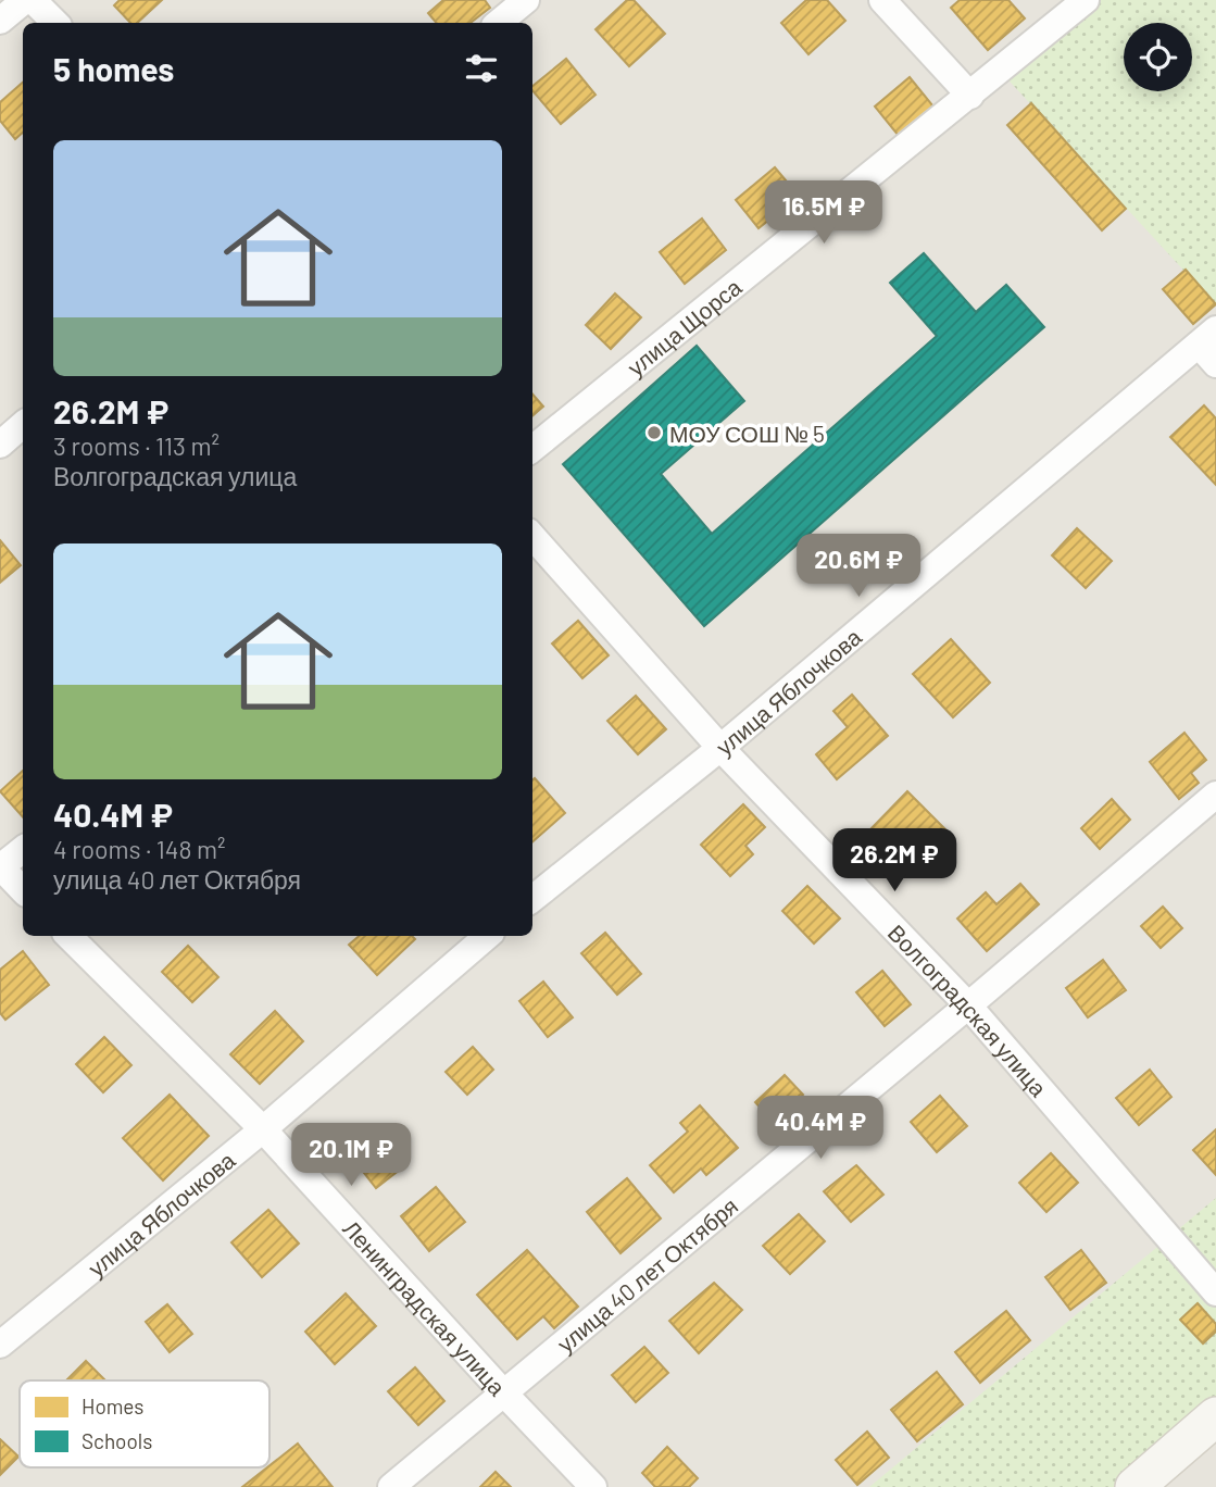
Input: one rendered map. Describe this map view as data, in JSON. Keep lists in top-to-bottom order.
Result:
{
  "streets": {
    "street": [
      "улица Щорса",
      "улица Яблочкова",
      "Волгоградская улица",
      "улица 40 лет Октября",
      "Ленинградская улица"
    ]
  },
  "crossings": [
    ["улица Яблочкова", "Волгоградская улица"],
    ["улица Яблочкова", "Ленинградская улица"],
    ["Волгоградская улица", "улица 40 лет Октября"],
    ["улица 40 лет Октября", "Ленинградская улица"]
  ],
  "places": ["МОУ СОШ № 5"],
  "legend": ["Homes", "Schools"],
  "page": {
    "heading": "5 homes",
    "list": [
      {
        "name": "26.2M ₽",
        "note": "3 rooms · 113 m² · Волгоградская улица"
      },
      {
        "name": "40.4M ₽",
        "note": "4 rooms · 148 m² · улица 40 лет Октября"
      }
    ],
    "price": [
      "16.5M ₽",
      "20.6M ₽",
      "26.2M ₽",
      "40.4M ₽",
      "20.1M ₽"
    ]
  }
}
